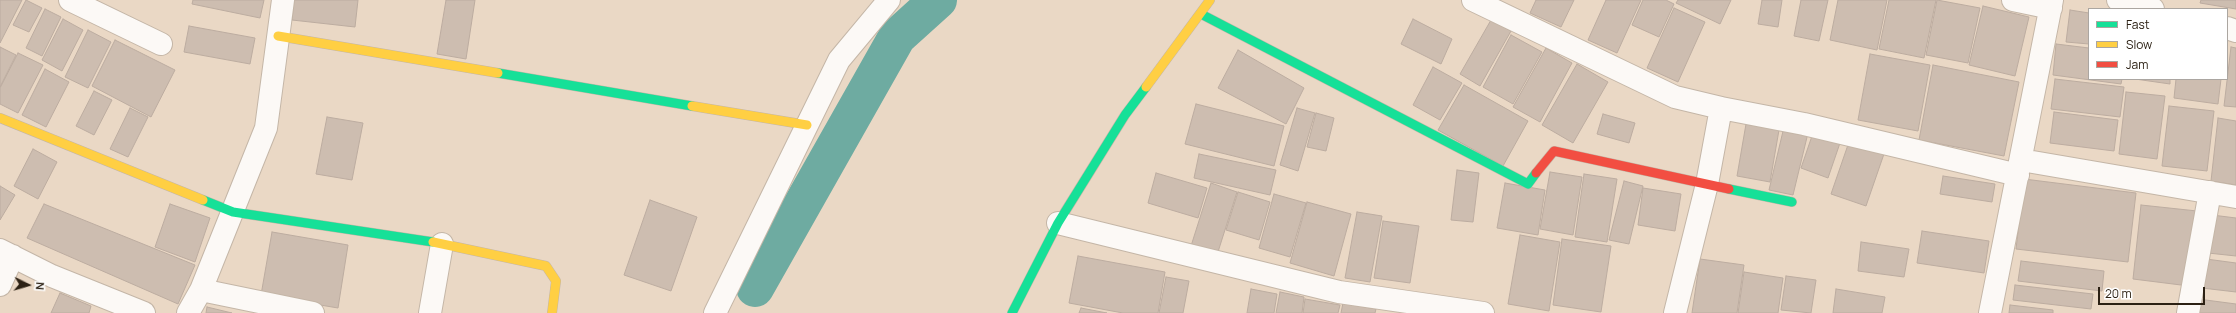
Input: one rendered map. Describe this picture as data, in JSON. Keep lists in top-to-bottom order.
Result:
{
  "legend": ["Fast", "Slow", "Jam"],
  "scale_bar": "20 m",
  "north": "right"
}
